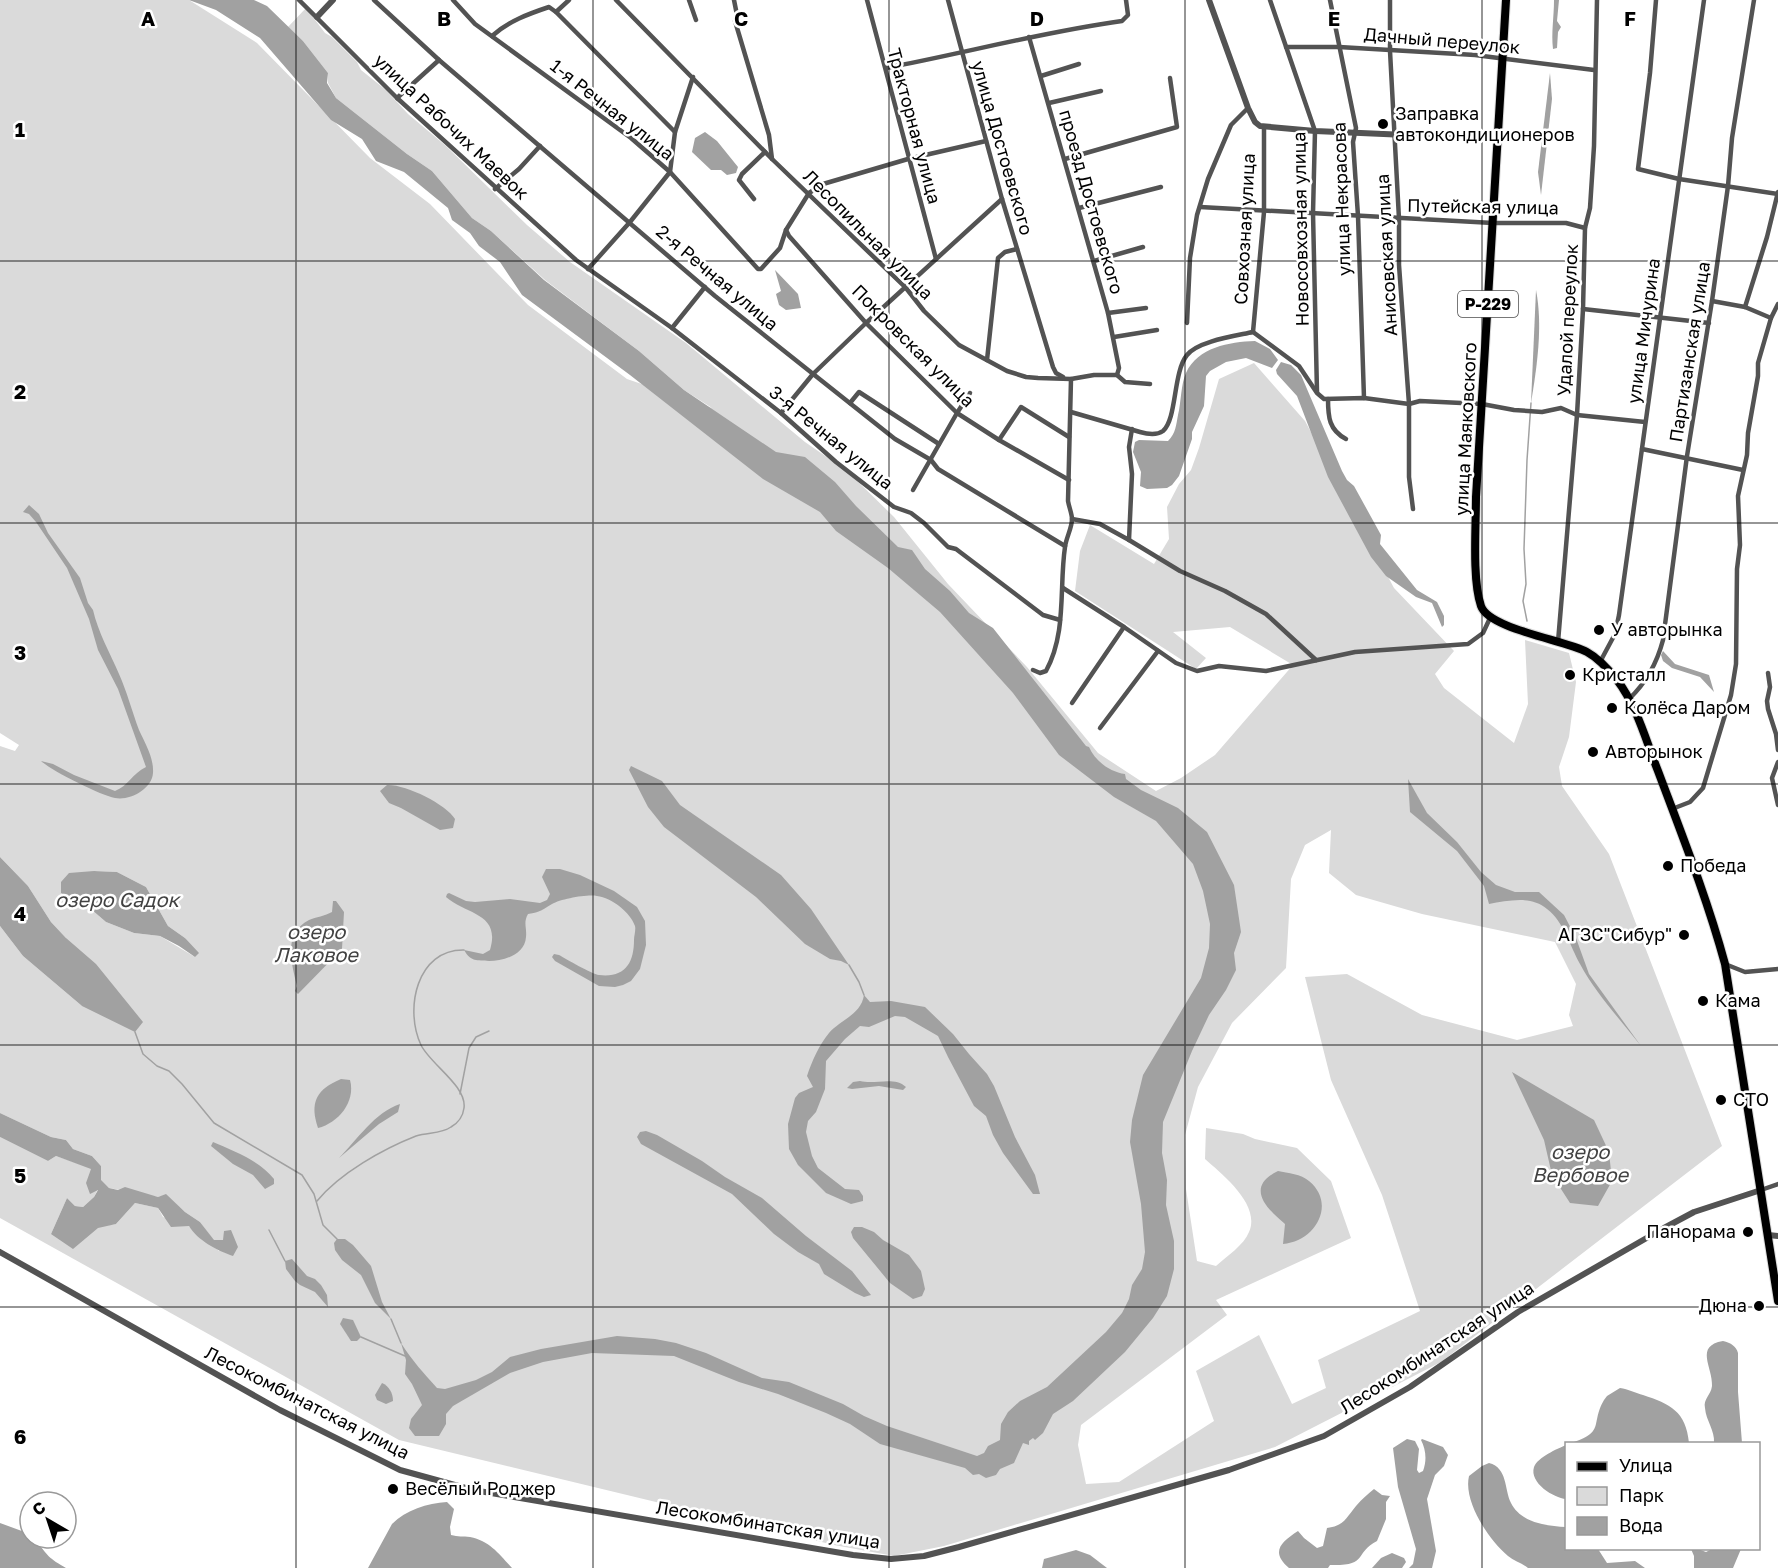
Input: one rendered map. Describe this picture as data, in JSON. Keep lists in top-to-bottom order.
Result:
{
  "streets": {
    "main road": ["Р-229", "улица Маяковского"],
    "street": [
      "Дачный переулок",
      "1-я Речная улица",
      "Тракторная улица",
      "улица Рабочих Маевок",
      "улица Достоевского",
      "улица Некрасова",
      "проезд Достоевского",
      "Путейская улица",
      "Совхозная улица",
      "Новосовхозная улица",
      "Лесопильная улица",
      "Анисовская улица",
      "2-я Речная улица",
      "Удалой переулок",
      "улица Мичурина",
      "Покровская улица",
      "Партизанская улица",
      "3-я Речная улица",
      "Лесокомбинатская улица"
    ]
  },
  "crossings": [
    ["Дачный переулок", "улица Некрасова"],
    ["Дачный переулок", "Новосовхозная улица"],
    ["Дачный переулок", "Анисовская улица"],
    ["Дачный переулок", "Удалой переулок"],
    ["Дачный переулок", "улица Маяковского"],
    ["1-я Речная улица", "Покровская улица"],
    ["Тракторная улица", "улица Достоевского"],
    ["улица Рабочих Маевок", "3-я Речная улица"],
    ["улица Достоевского", "проезд Достоевского"],
    ["улица Достоевского", "Лесопильная улица"],
    ["улица Некрасова", "Путейская улица"],
    ["проезд Достоевского", "Лесопильная улица"],
    ["Путейская улица", "Совхозная улица"],
    ["Путейская улица", "Новосовхозная улица"],
    ["Путейская улица", "Анисовская улица"],
    ["Путейская улица", "Удалой переулок"],
    ["Путейская улица", "улица Маяковского"],
    ["Р-229", "Удалой переулок"],
    ["Р-229", "улица Мичурина"],
    ["Р-229", "Партизанская улица"],
    ["Р-229", "улица Маяковского"],
    ["Р-229", "Лесокомбинатская улица"]
  ],
  "water": ["озеро Садок", "озеро Лаковое", "озеро Вербовое"],
  "places": [
    "Заправка автокондиционеров",
    "У авторынка",
    "Кристалл",
    "Колёса Даром",
    "Авторынок",
    "Победа",
    "АГЗС\"Сибур\"",
    "Кама",
    "СТО",
    "Панорама",
    "Дюна",
    "Весёлый Роджер"
  ],
  "legend": ["Улица", "Парк", "Вода"],
  "north": "top left",
  "grid": {
    "columns": [
      "A",
      "B",
      "C",
      "D",
      "E",
      "F"
    ],
    "rows": [
      "1",
      "2",
      "3",
      "4",
      "5",
      "6"
    ]
  }
}
